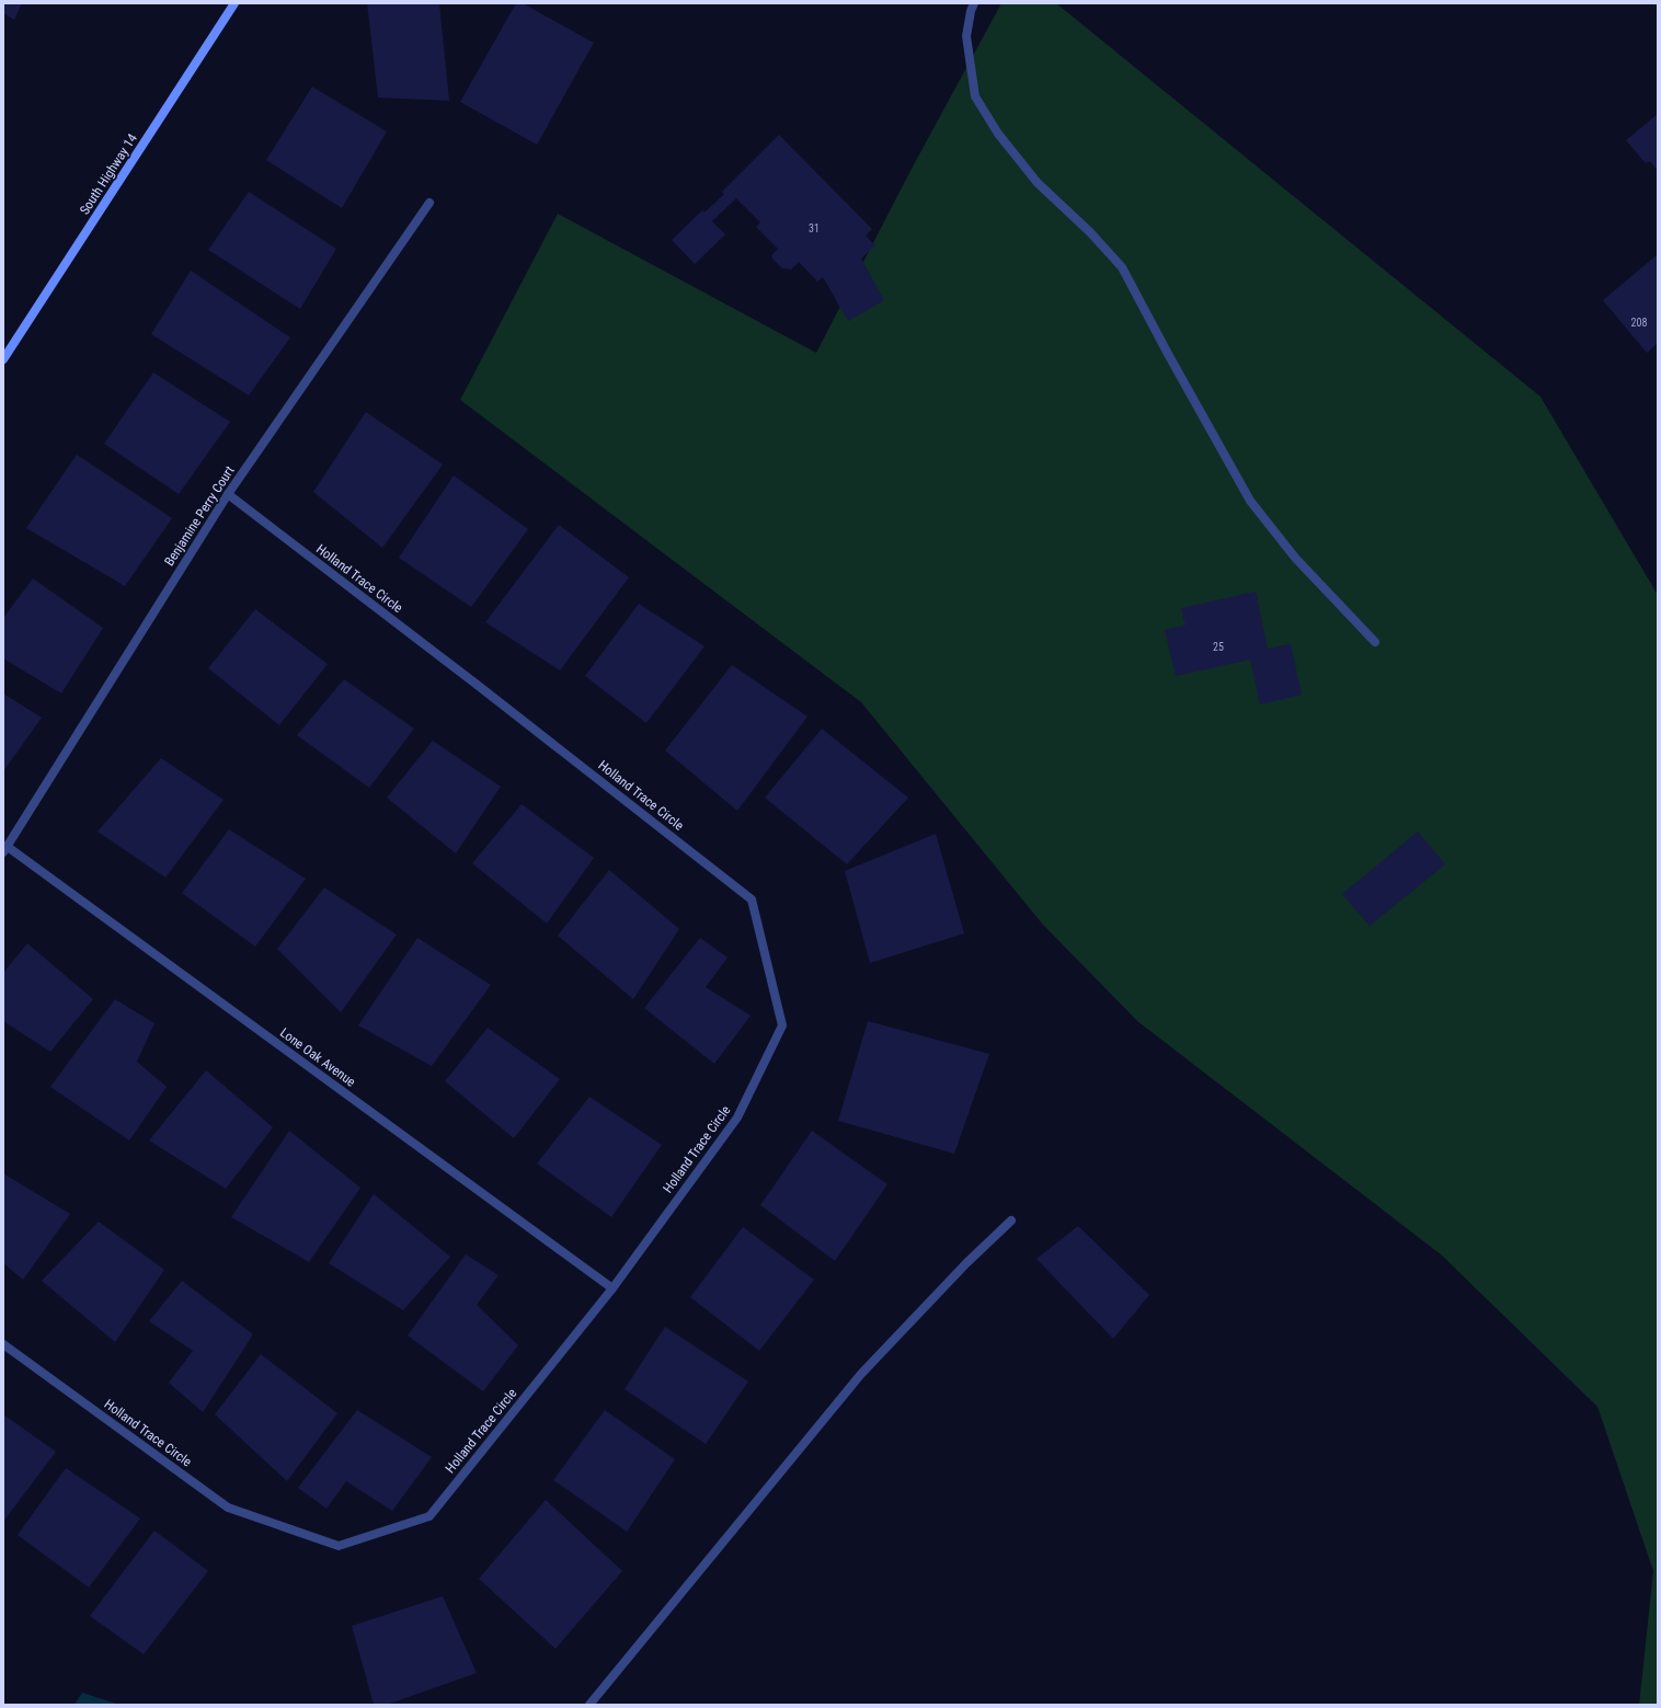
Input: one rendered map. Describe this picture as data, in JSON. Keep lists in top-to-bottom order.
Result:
{
  "streets": {
    "main road": ["South Highway 14"],
    "street": ["Benjamine Perry Court", "Holland Trace Circle", "Lone Oak Avenue"]
  },
  "crossings": [
    ["Benjamine Perry Court", "Holland Trace Circle"],
    ["Benjamine Perry Court", "Lone Oak Avenue"],
    ["Holland Trace Circle", "Lone Oak Avenue"]
  ],
  "house_numbers": ["31", "208", "25"]
}
